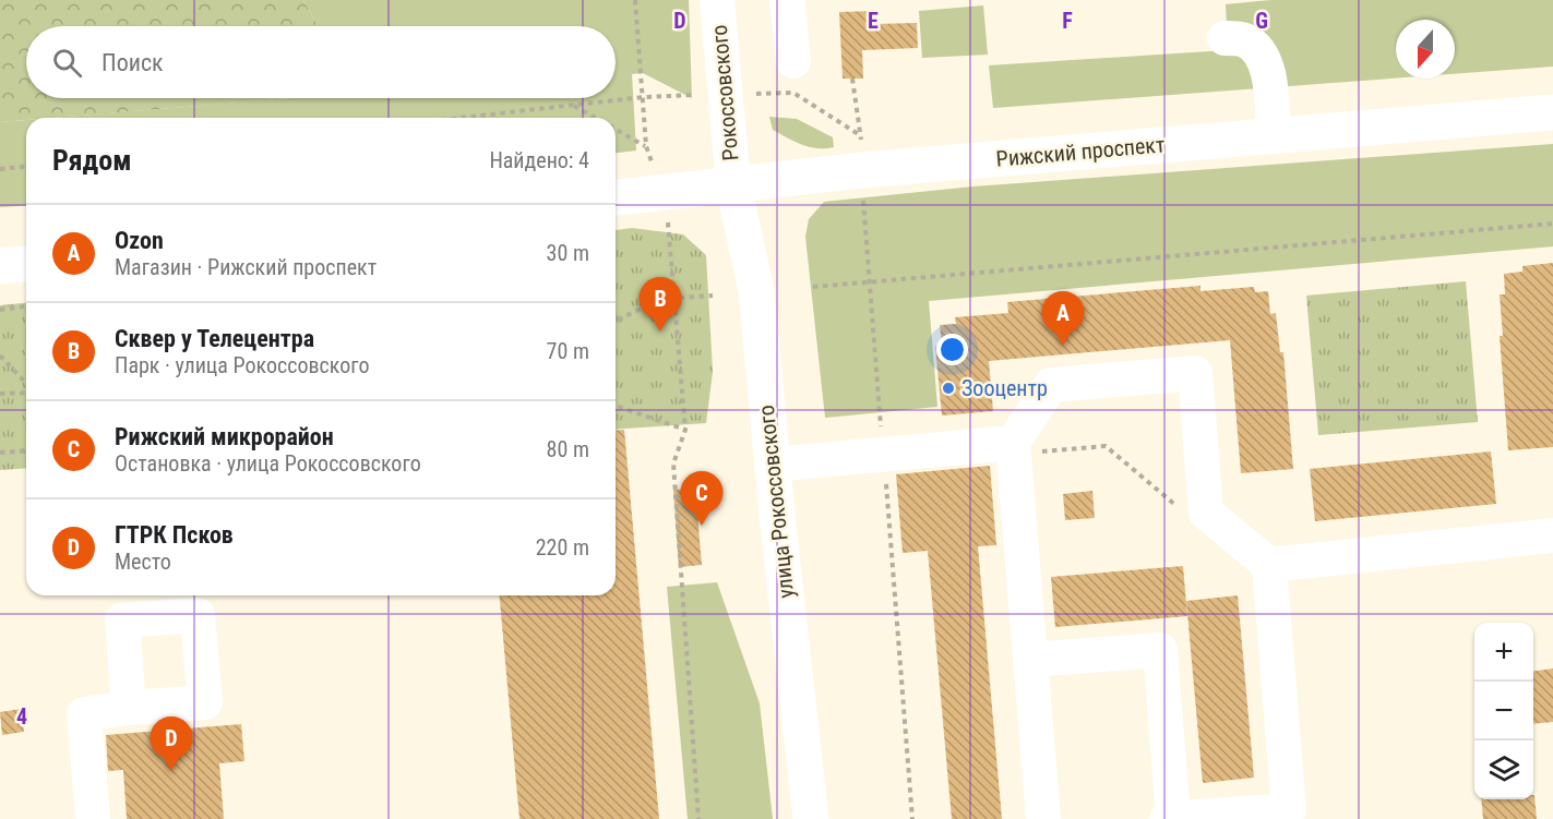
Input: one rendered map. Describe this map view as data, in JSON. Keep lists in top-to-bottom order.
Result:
{
  "streets": {
    "main road": ["Рижский проспект", "улица Рокоссовского"],
    "street": ["Рокоссовского"]
  },
  "crossings": [
    ["Рокоссовского", "Рижский проспект"],
    ["Рокоссовского", "улица Рокоссовского"],
    ["Рижский проспект", "улица Рокоссовского"]
  ],
  "places": ["Зооцентр"],
  "north": "bottom",
  "page": {
    "search": "Поиск",
    "heading": ["Рядом", "Найдено: 4"],
    "list": [
      {
        "mark": "A",
        "name": "Ozon",
        "note": "Магазин · Рижский проспект",
        "value": "30 m"
      },
      {
        "mark": "B",
        "name": "Сквер у Телецентра",
        "note": "Парк · улица Рокоссовского",
        "value": "70 m"
      },
      {
        "mark": "C",
        "name": "Рижский микрорайон",
        "note": "Остановка · улица Рокоссовского",
        "value": "80 m"
      },
      {
        "mark": "D",
        "name": "ГТРК Псков",
        "note": "Место",
        "value": "220 m"
      }
    ],
    "pins": [
      "B",
      "A",
      "C",
      "D"
    ],
    "map_buttons": ["+", "−"]
  },
  "grid": {
    "columns": [
      "D",
      "E",
      "F",
      "G"
    ],
    "rows": ["4"]
  }
}
